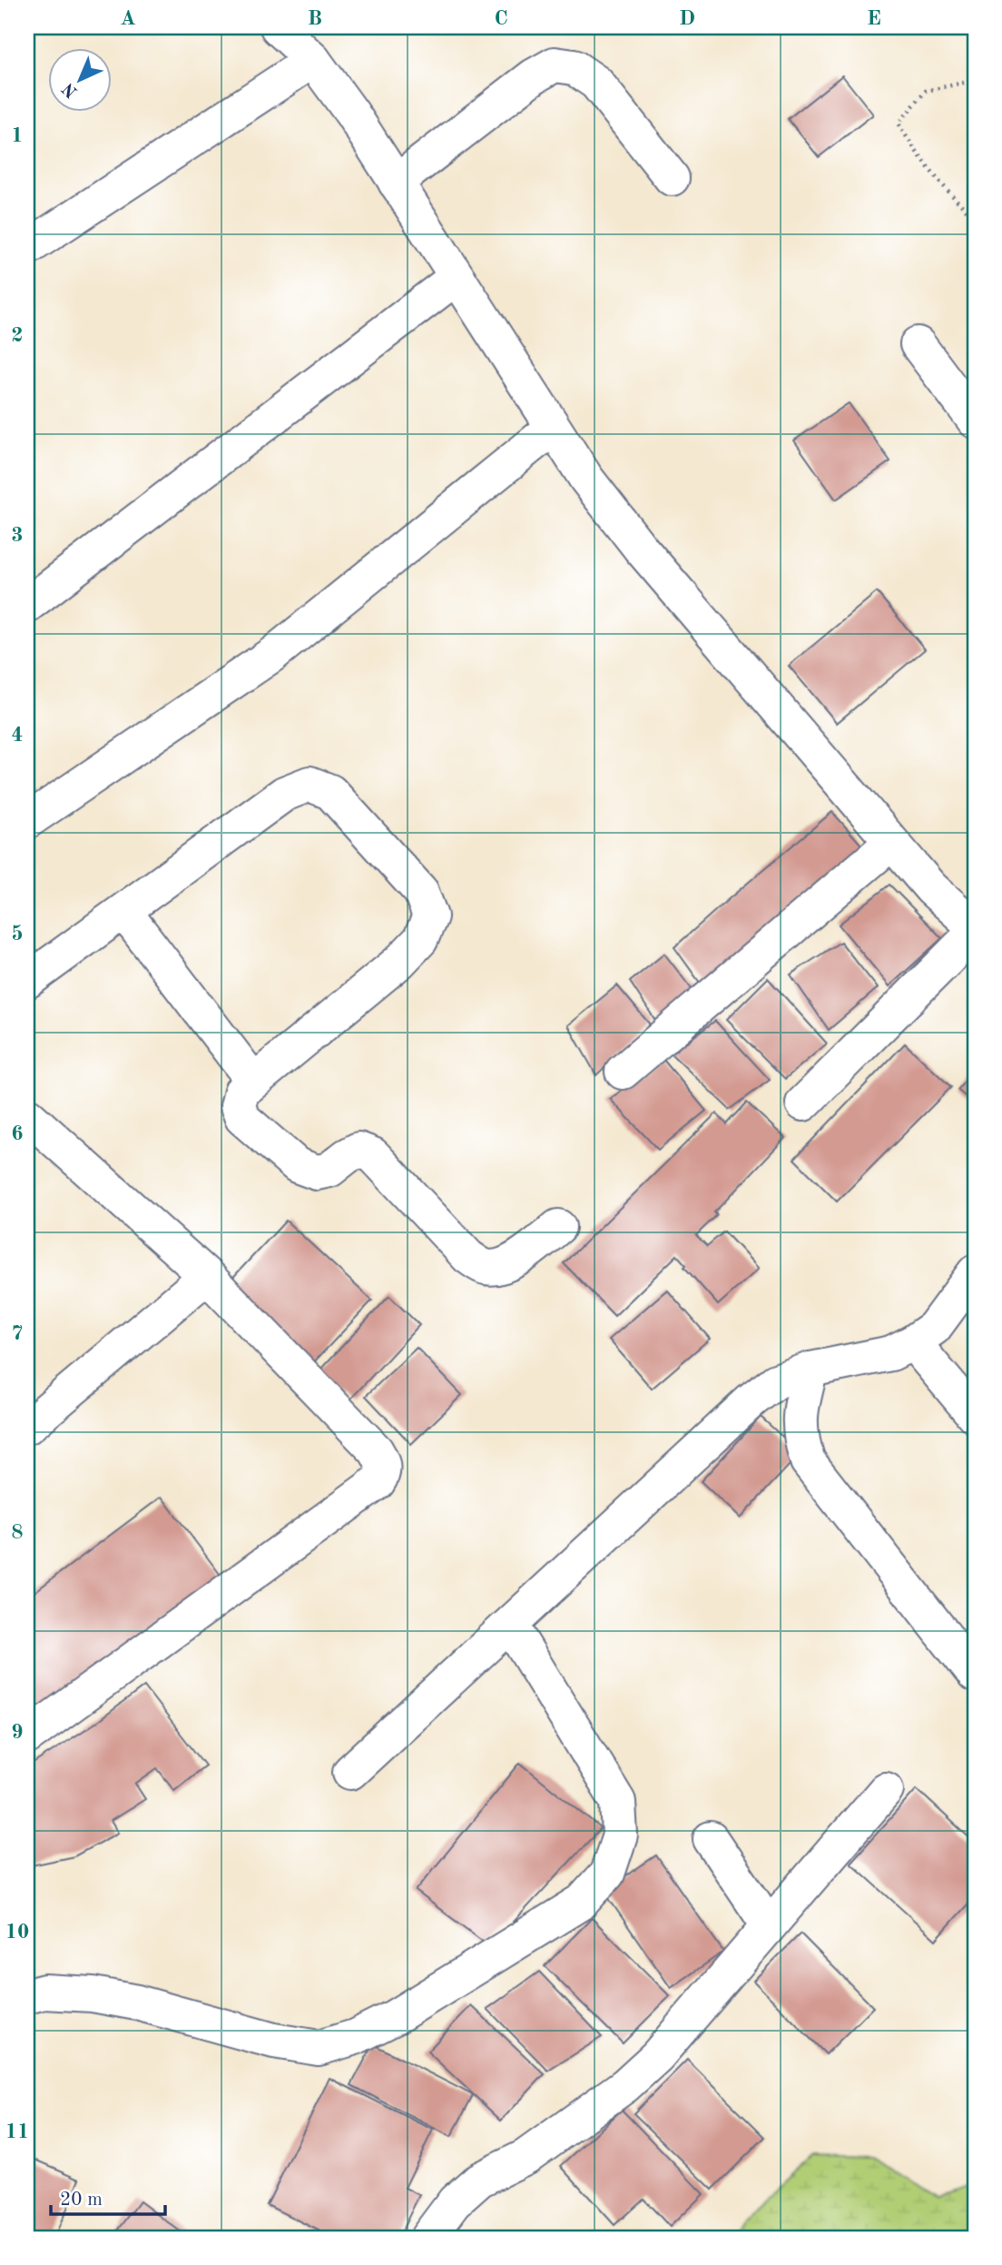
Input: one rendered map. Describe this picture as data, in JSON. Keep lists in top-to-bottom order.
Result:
{
  "scale_bar": "20 m",
  "north": "bottom left",
  "grid": {
    "columns": [
      "A",
      "B",
      "C",
      "D",
      "E"
    ],
    "rows": [
      "1",
      "2",
      "3",
      "4",
      "5",
      "6",
      "7",
      "8",
      "9",
      "10",
      "11"
    ]
  }
}
